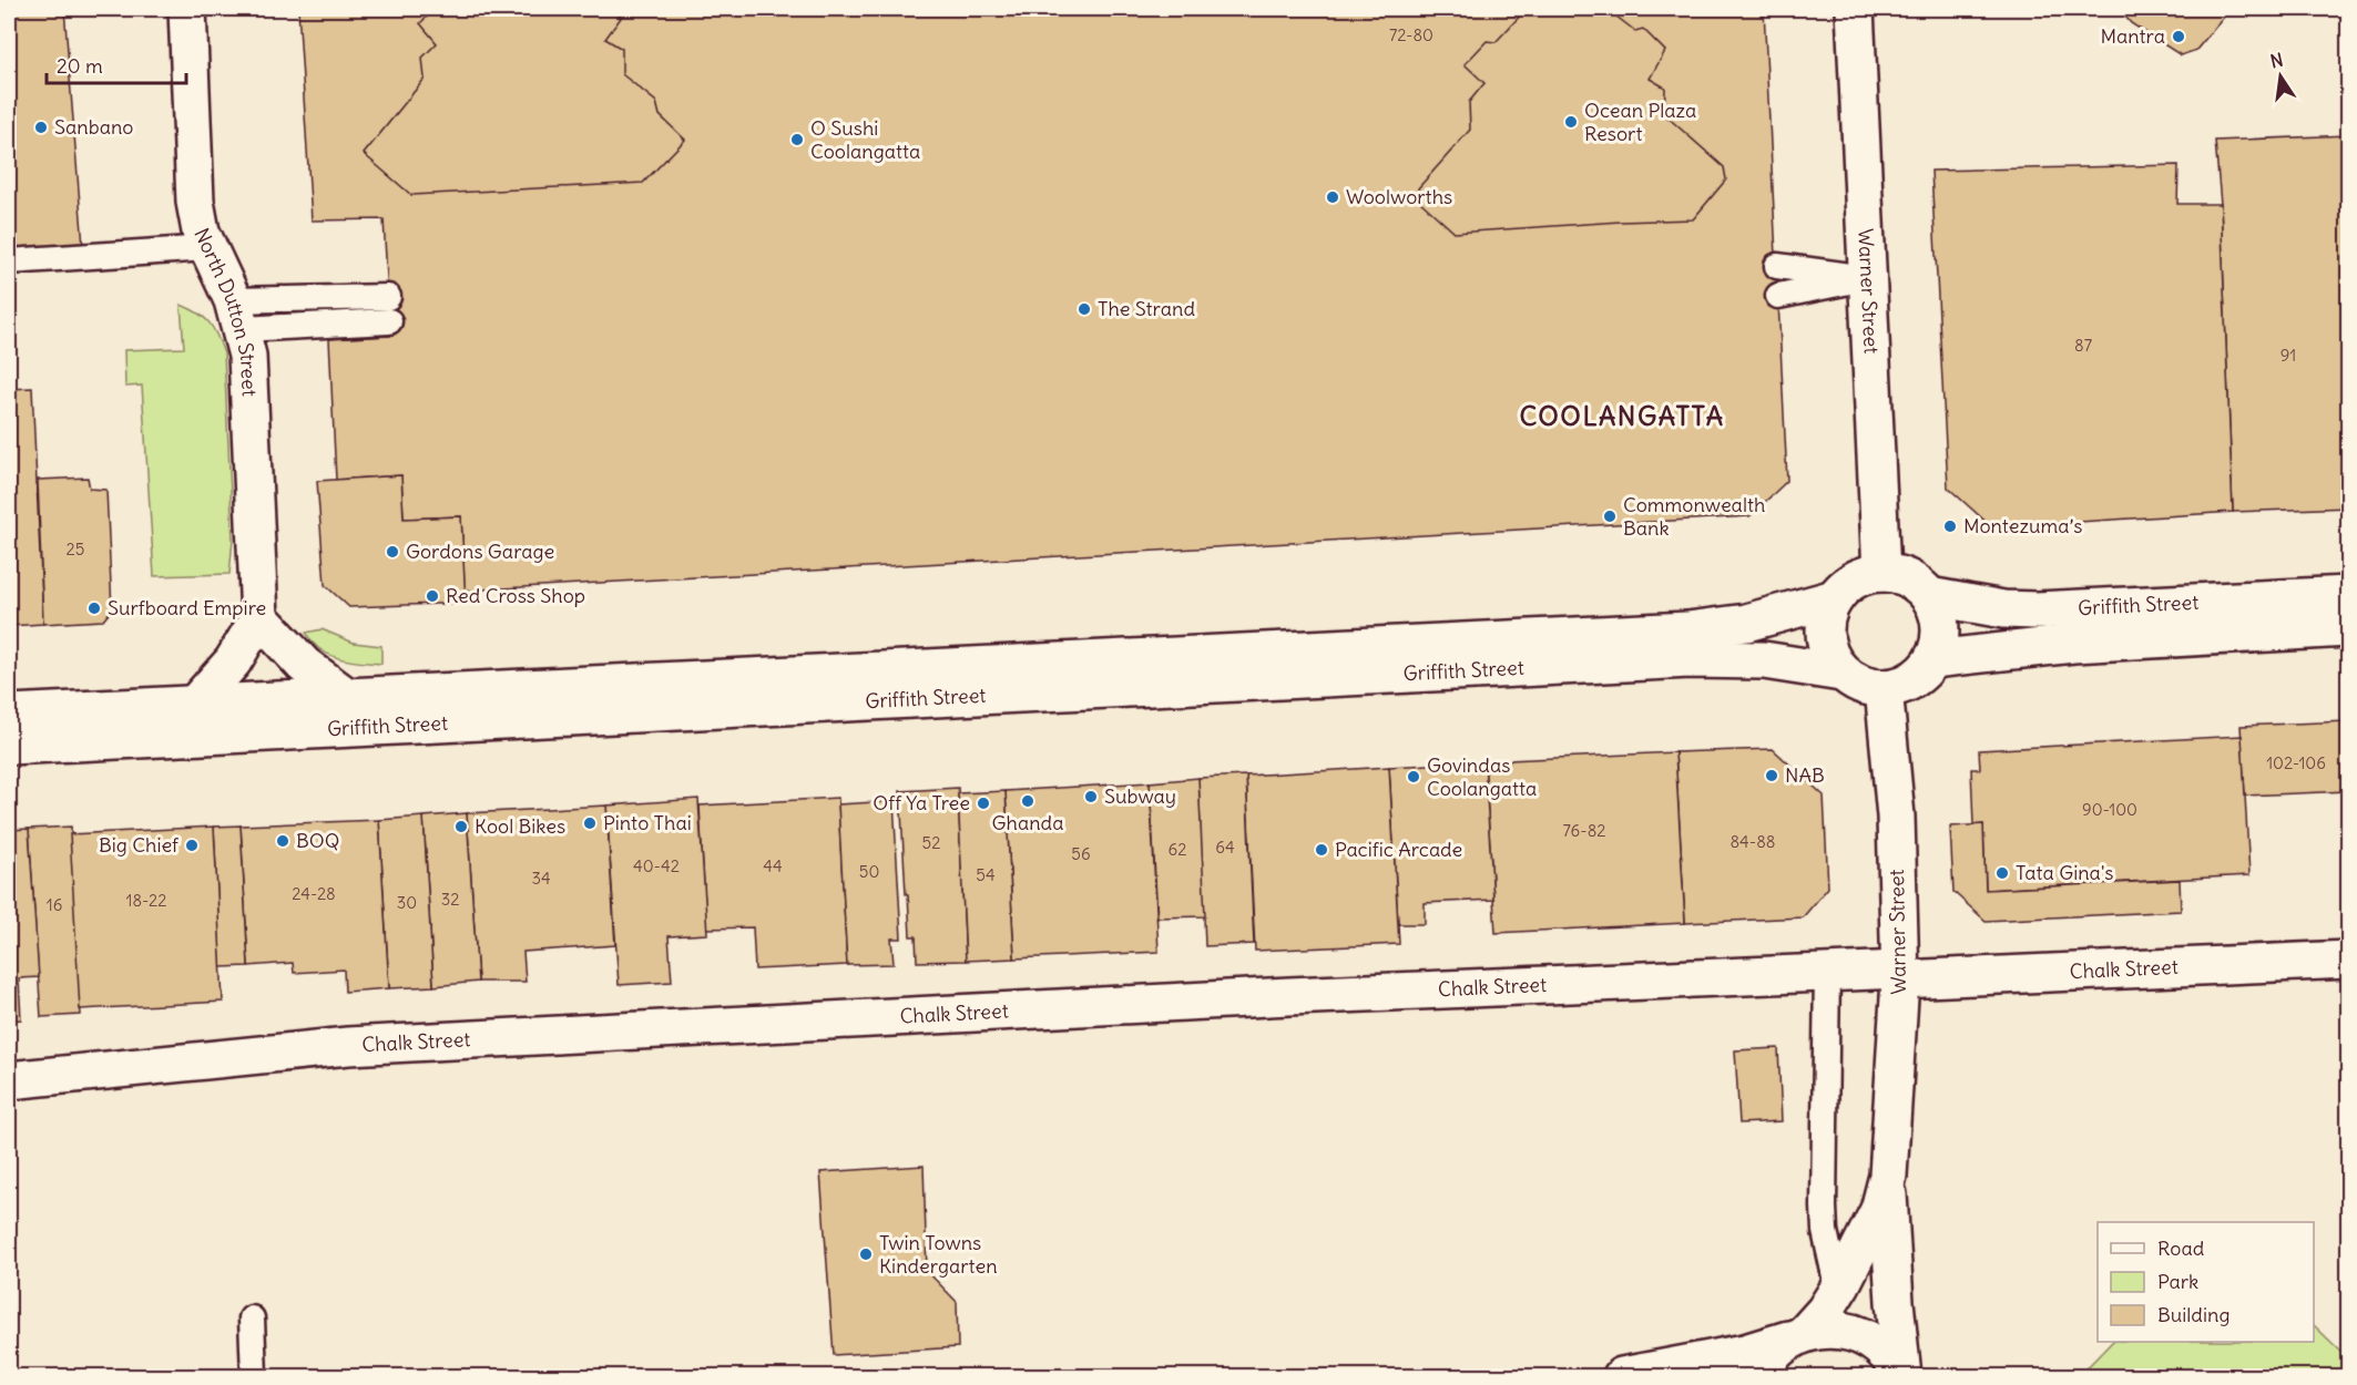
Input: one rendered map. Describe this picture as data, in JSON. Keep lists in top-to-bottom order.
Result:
{
  "streets": {
    "street": [
      "Warner Street",
      "North Dutton Street",
      "Griffith Street",
      "Chalk Street"
    ]
  },
  "crossings": [
    ["Warner Street", "Griffith Street"],
    ["Warner Street", "Chalk Street"]
  ],
  "districts": ["COOLANGATTA"],
  "places": [
    "Mantra",
    "Ocean Plaza Resort",
    "Sanbano",
    "O Sushi Coolangatta",
    "Woolworths",
    "The Strand",
    "Commonwealth Bank",
    "Montezuma’s",
    "Gordons Garage",
    "Red Cross Shop",
    "Surfboard Empire",
    "NAB",
    "Govindas Coolangatta",
    "Subway",
    "Ghanda",
    "Off Ya Tree",
    "Pinto Thai",
    "Kool Bikes",
    "BOQ",
    "Big Chief",
    "Pacific Arcade",
    "Tata Gina's",
    "Twin Towns Kindergarten"
  ],
  "house_numbers": [
    "72-80",
    "87",
    "91",
    "25",
    "102-106",
    "90-100",
    "76-82",
    "84-88",
    "52",
    "64",
    "62",
    "56",
    "40-42",
    "44",
    "50",
    "54",
    "34",
    "24-28",
    "32",
    "18-22",
    "30",
    "16"
  ],
  "legend": ["Road", "Park", "Building"],
  "scale_bar": "20 m",
  "north": "top"
}
